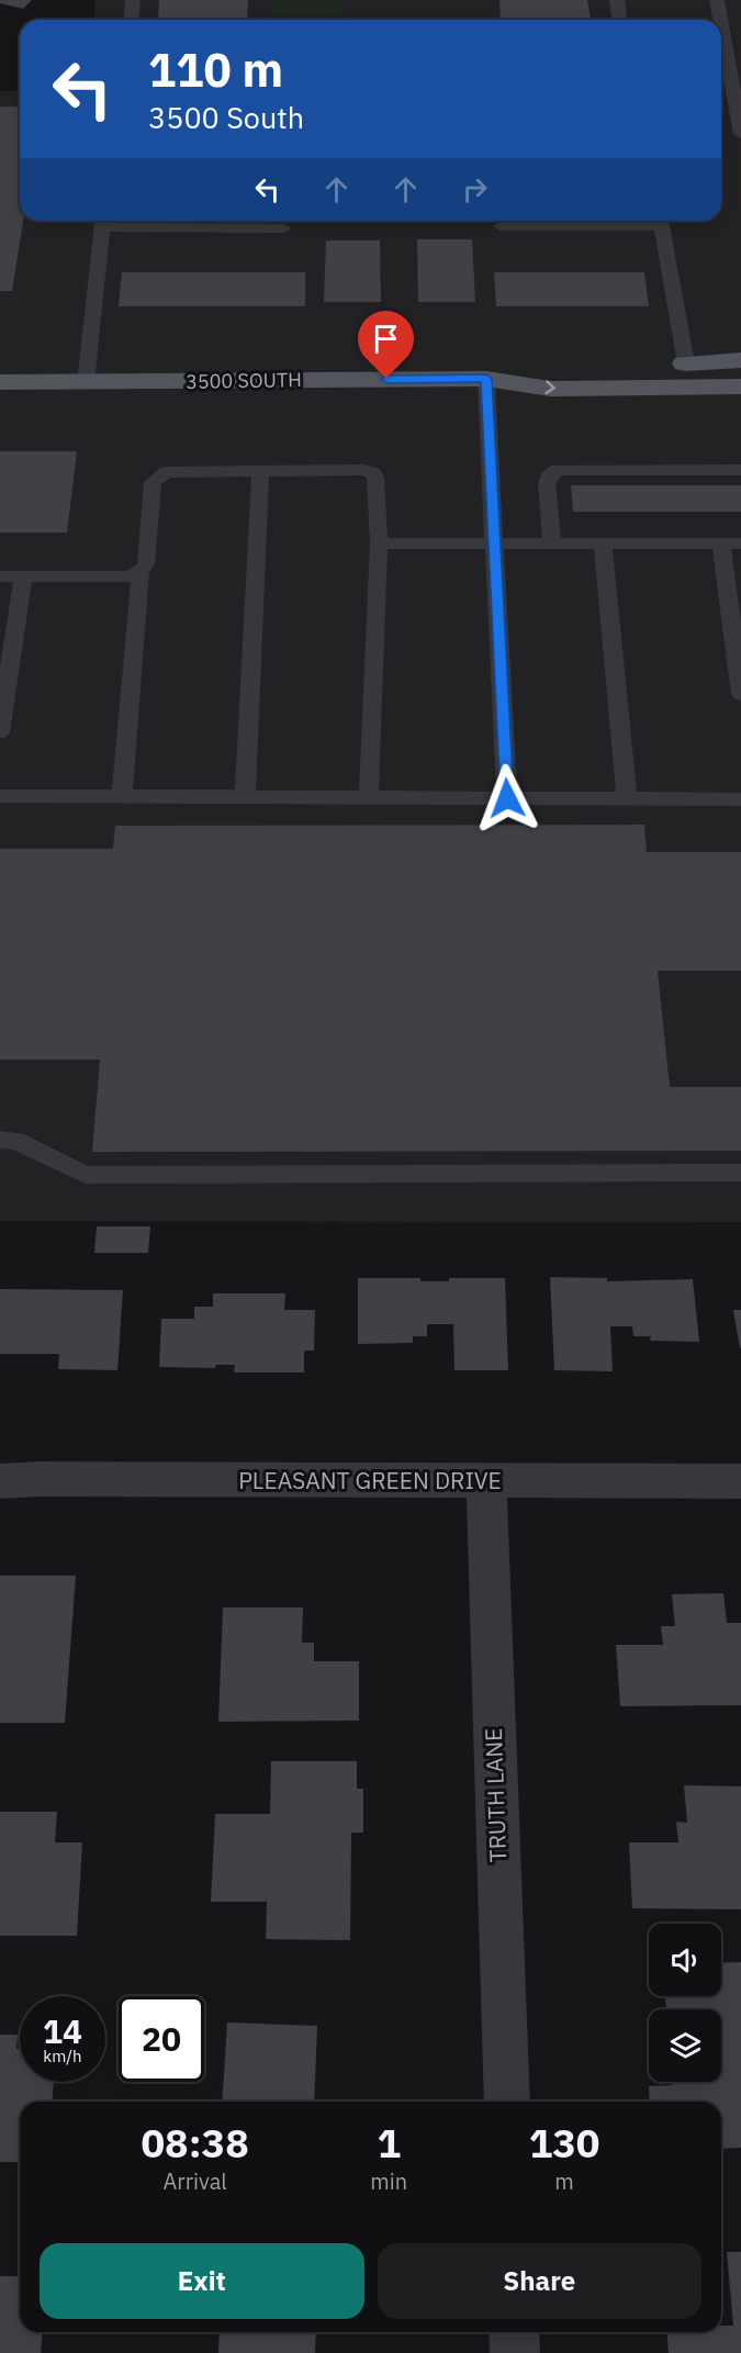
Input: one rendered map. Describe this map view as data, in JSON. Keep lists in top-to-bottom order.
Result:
{
  "streets": {
    "main road": ["3500 SOUTH"],
    "street": ["PLEASANT GREEN DRIVE", "TRUTH LANE"]
  },
  "crossings": [
    ["PLEASANT GREEN DRIVE", "TRUTH LANE"]
  ],
  "page": {
    "turn": ["110 m", "3500 South"],
    "speed": "14 km/h",
    "limit": "20",
    "eta": [
      "08:38",
      "Arrival",
      "1",
      "min",
      "130",
      "m"
    ],
    "buttons": ["Exit", "Share"]
  }
}
